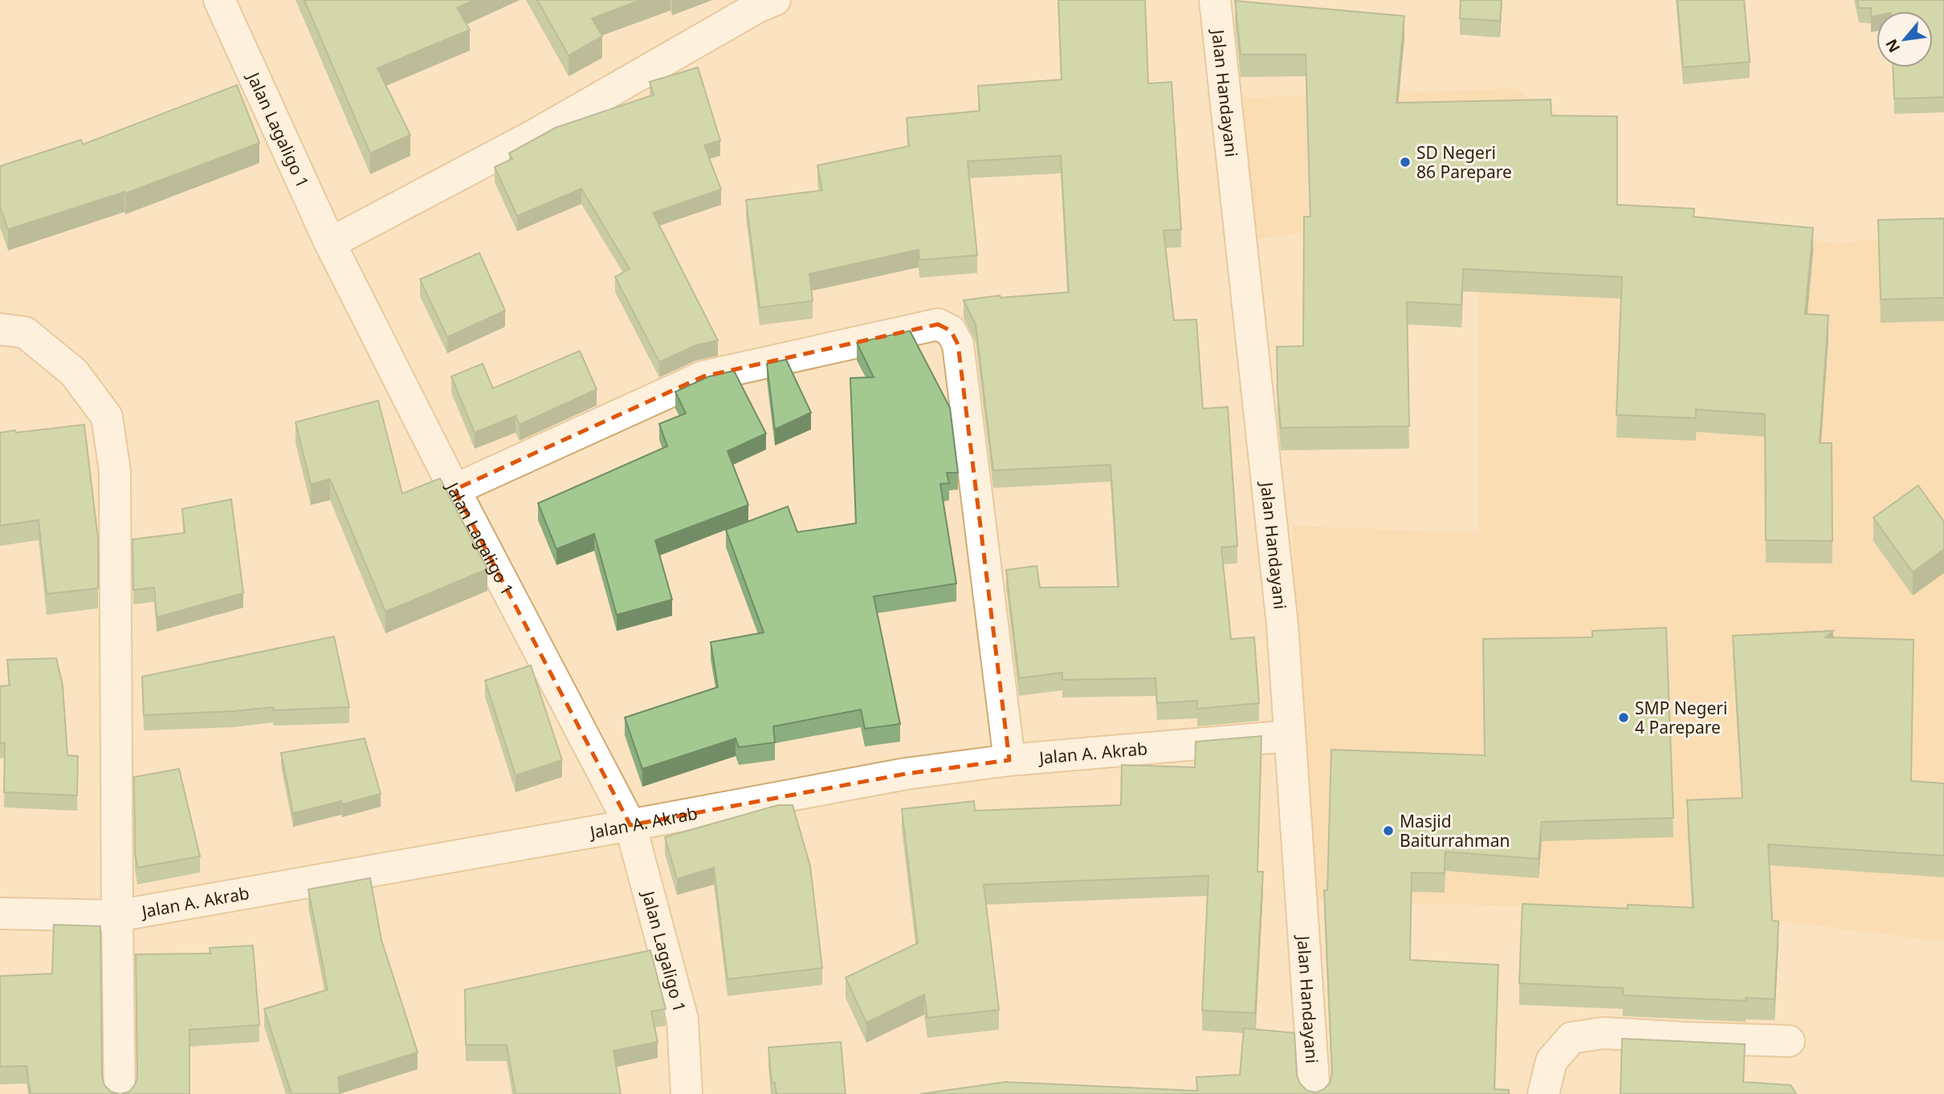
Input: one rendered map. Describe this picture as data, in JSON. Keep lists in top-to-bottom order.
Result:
{
  "streets": {
    "street": ["Jalan Handayani", "Jalan Lagaligo 1", "Jalan A. Akrab"]
  },
  "crossings": [
    ["Jalan Handayani", "Jalan A. Akrab"],
    ["Jalan Lagaligo 1", "Jalan A. Akrab"]
  ],
  "places": ["SD Negeri 86 Parepare", "SMP Negeri 4 Parepare", "Masjid Baiturrahman"],
  "north": "bottom left"
}
